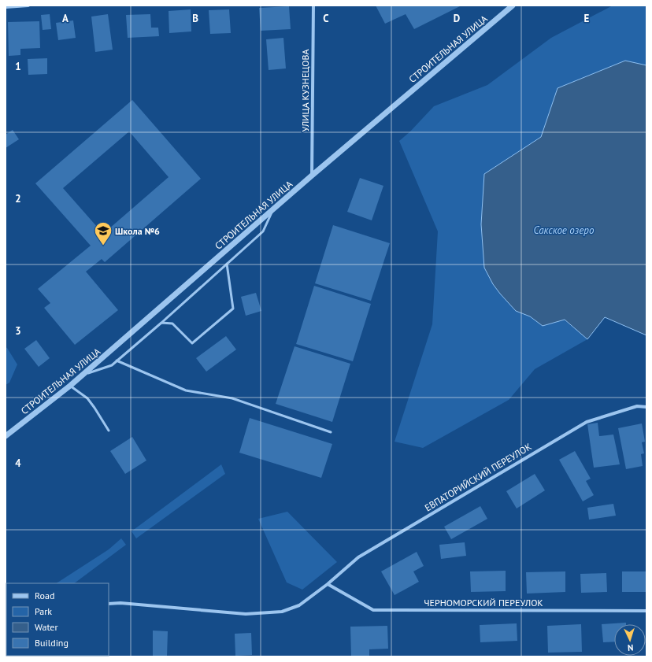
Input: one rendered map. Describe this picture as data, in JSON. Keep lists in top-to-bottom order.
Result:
{
  "streets": {
    "street": [
      "СТРОИТЕЛЬНАЯ УЛИЦА",
      "УЛИЦА КУЗНЕЦОВА",
      "ЕВПАТОРИЙСКИЙ ПЕРЕУЛОК",
      "ЧЕРНОМОРСКИЙ ПЕРЕУЛОК"
    ]
  },
  "crossings": [
    ["СТРОИТЕЛЬНАЯ УЛИЦА", "УЛИЦА КУЗНЕЦОВА"],
    ["ЕВПАТОРИЙСКИЙ ПЕРЕУЛОК", "ЧЕРНОМОРСКИЙ ПЕРЕУЛОК"]
  ],
  "water": ["Сакское озеро"],
  "places": {
    "school or university": ["Школа №6"]
  },
  "legend": [
    "Road",
    "Park",
    "Water",
    "Building"
  ],
  "north": "bottom",
  "grid": {
    "columns": [
      "A",
      "B",
      "C",
      "D",
      "E"
    ],
    "rows": [
      "1",
      "2",
      "3",
      "4"
    ]
  }
}
